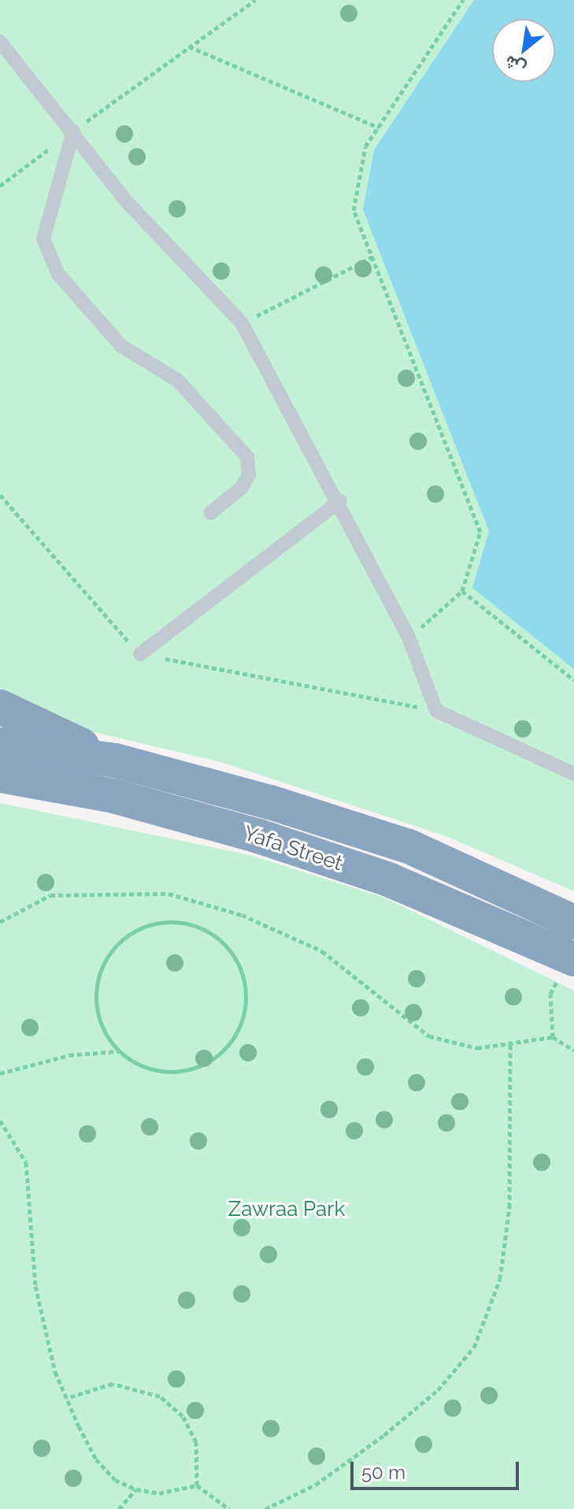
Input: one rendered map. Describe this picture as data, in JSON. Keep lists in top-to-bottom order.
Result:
{
  "streets": {
    "highway": ["Yafa Street"]
  },
  "parks": ["Zawraa Park"],
  "scale_bar": "50 m",
  "north": "bottom left"
}
